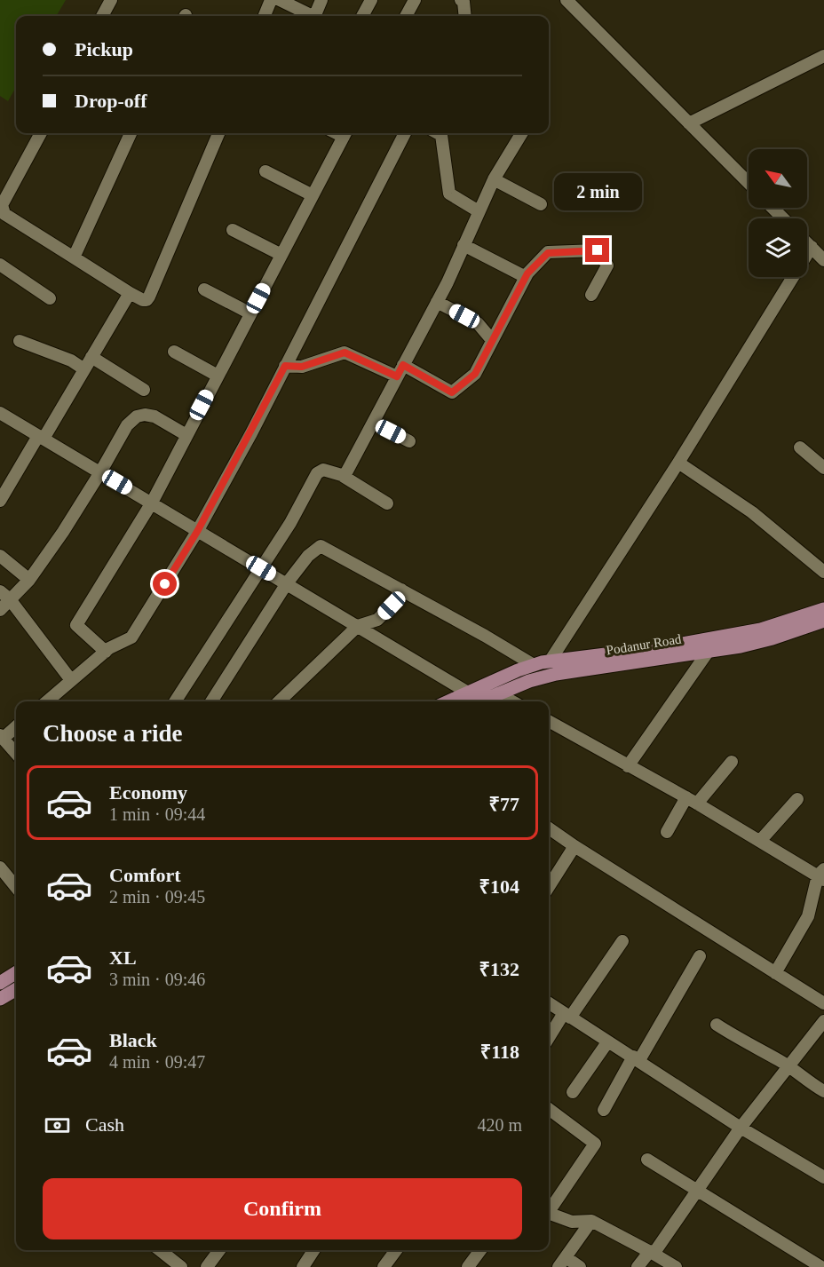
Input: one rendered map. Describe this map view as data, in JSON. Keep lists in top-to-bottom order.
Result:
{
  "streets": {
    "main road": ["Podanur Road"]
  },
  "north": "top left",
  "page": {
    "banner": ["Pickup", "Drop-off"],
    "bubble": "2 min",
    "heading": "Choose a ride",
    "list": [
      {
        "name": "Economy",
        "note": "1 min · 09:44",
        "value": "₹77"
      },
      {
        "name": "Comfort",
        "note": "2 min · 09:45",
        "value": "₹104"
      },
      {
        "name": "XL",
        "note": "3 min · 09:46",
        "value": "₹132"
      },
      {
        "name": "Black",
        "note": "4 min · 09:47",
        "value": "₹118"
      }
    ],
    "pay": ["Cash", "420 m"],
    "buttons": "Confirm"
  }
}
